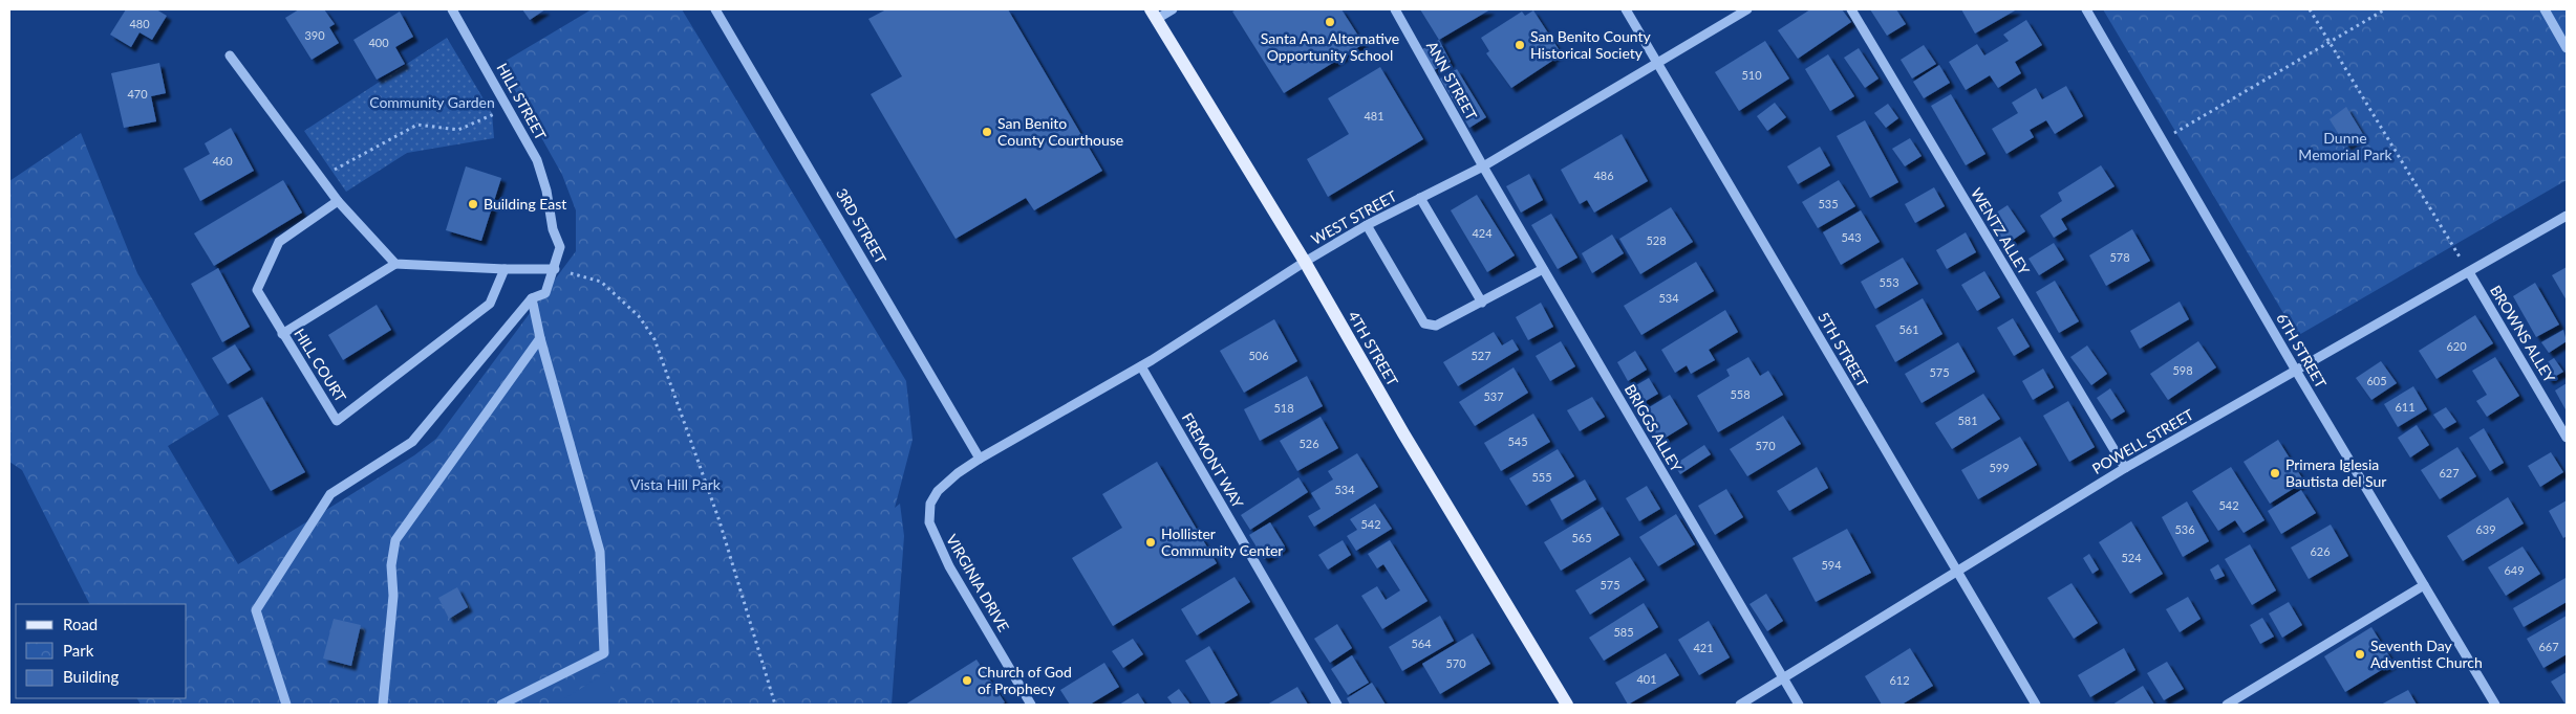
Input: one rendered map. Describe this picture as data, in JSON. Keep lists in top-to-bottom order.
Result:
{
  "streets": {
    "main road": ["4TH STREET"],
    "street": [
      "ANN STREET",
      "HILL STREET",
      "WEST STREET",
      "3RD STREET",
      "WENTZ ALLEY",
      "BROWNS ALLEY",
      "5TH STREET",
      "6TH STREET",
      "HILL COURT",
      "BRIGGS ALLEY",
      "POWELL STREET",
      "FREMONT WAY",
      "VIRGINIA DRIVE"
    ]
  },
  "crossings": [
    ["ANN STREET", "WEST STREET"],
    ["ANN STREET", "BRIGGS ALLEY"],
    ["WEST STREET", "3RD STREET"],
    ["WEST STREET", "4TH STREET"],
    ["WEST STREET", "5TH STREET"],
    ["WEST STREET", "BRIGGS ALLEY"],
    ["WEST STREET", "FREMONT WAY"],
    ["WEST STREET", "VIRGINIA DRIVE"],
    ["3RD STREET", "VIRGINIA DRIVE"],
    ["WENTZ ALLEY", "POWELL STREET"],
    ["BROWNS ALLEY", "POWELL STREET"],
    ["5TH STREET", "POWELL STREET"],
    ["6TH STREET", "POWELL STREET"],
    ["BRIGGS ALLEY", "POWELL STREET"]
  ],
  "parks": ["Community Garden", "Dunne Memorial Park", "Vista Hill Park"],
  "places": [
    "Santa Ana Alternative Opportunity School",
    "San Benito County Historical Society",
    "San Benito County Courthouse",
    "Building East",
    "Primera Iglesia Bautista del Sur",
    "Hollister Community Center",
    "Seventh Day Adventist Church",
    "Church of God of Prophecy"
  ],
  "house_numbers": [
    "480",
    "390",
    "400",
    "510",
    "470",
    "481",
    "460",
    "486",
    "535",
    "424",
    "543",
    "528",
    "578",
    "553",
    "534",
    "561",
    "620",
    "506",
    "527",
    "598",
    "575",
    "605",
    "558",
    "537",
    "611",
    "518",
    "581",
    "545",
    "526",
    "570",
    "599",
    "627",
    "555",
    "534",
    "542",
    "542",
    "536",
    "639",
    "565",
    "626",
    "524",
    "594",
    "649",
    "575",
    "585",
    "564",
    "667",
    "421",
    "570",
    "401",
    "612"
  ],
  "legend": ["Road", "Park", "Building"]
}
